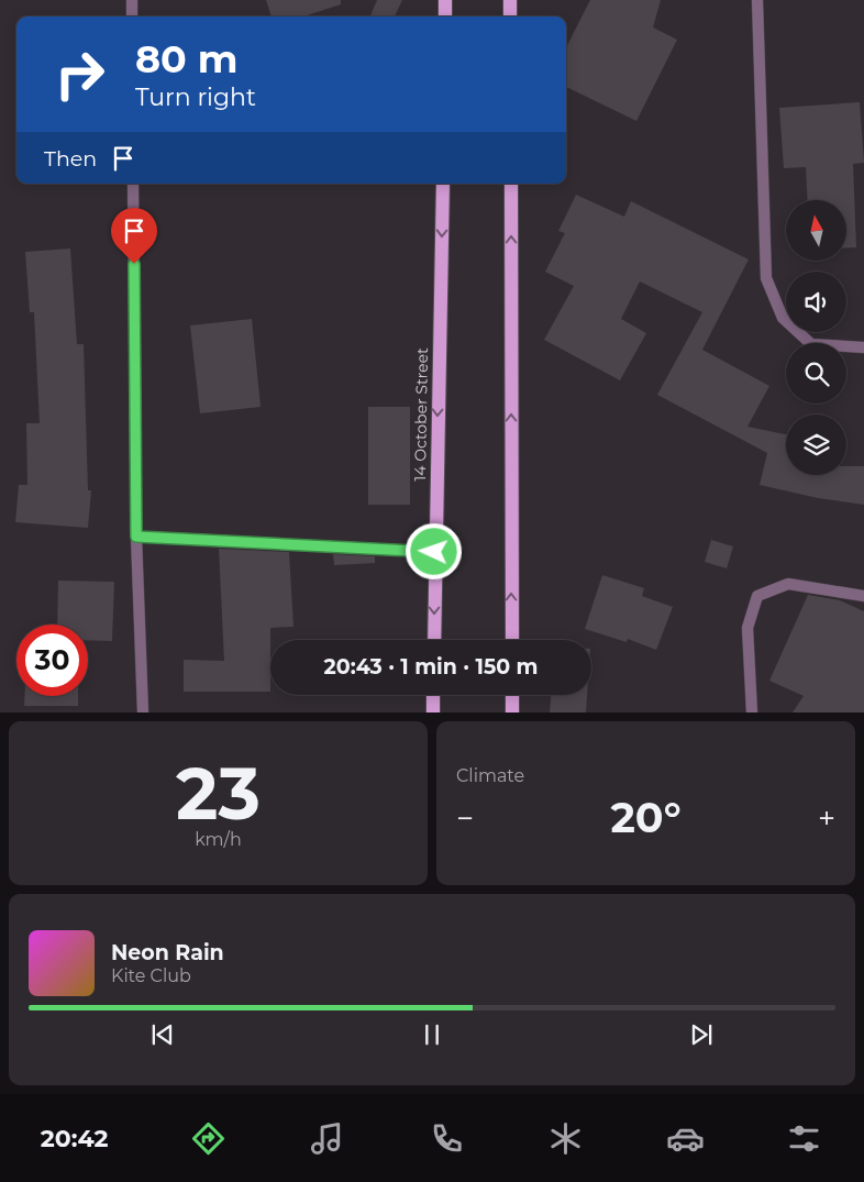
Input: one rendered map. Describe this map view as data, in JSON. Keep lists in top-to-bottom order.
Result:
{
  "streets": {
    "main road": ["14 October Street"]
  },
  "north": "top",
  "page": {
    "turn": ["80 m", "Turn right"],
    "then": "Then",
    "limit": "30",
    "trip": "20:43 · 1 min · 150 m",
    "tile": [
      ["23", "km/h"],
      "Climate"
    ],
    "heat": ["−", "20°", "+"],
    "song": ["Neon Rain", "Kite Club"],
    "tabs": "20:42"
  }
}
